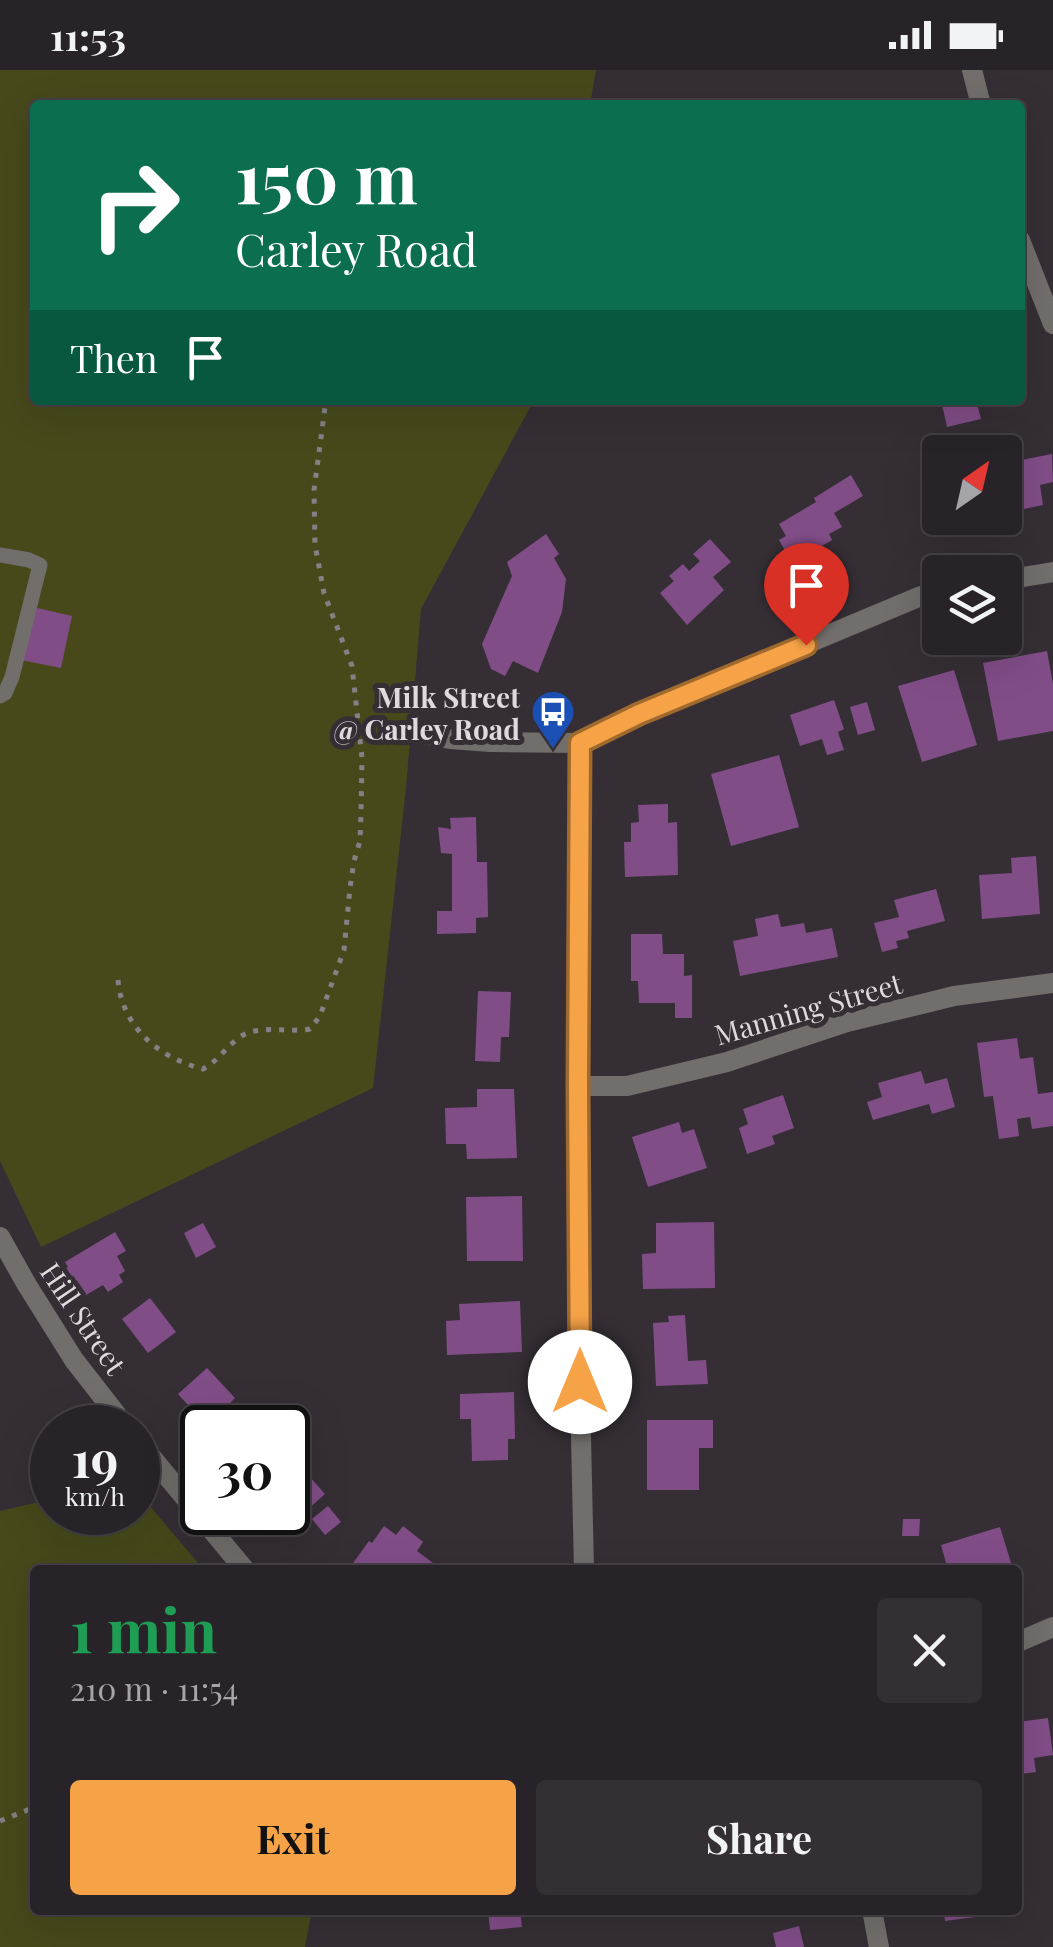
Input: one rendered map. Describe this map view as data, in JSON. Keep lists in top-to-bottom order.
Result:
{
  "streets": {
    "street": ["Manning Street", "Hill Street"]
  },
  "places": {
    "bus stop": ["Milk Street @ Carley Road"]
  },
  "north": "top right",
  "page": {
    "status": "11:53",
    "turn": ["150 m", "Carley Road"],
    "then": "Then",
    "speed": "19 km/h",
    "limit": "30",
    "heading": ["1 min", "210 m · 11:54"],
    "buttons": ["Exit", "Share"]
  }
}
